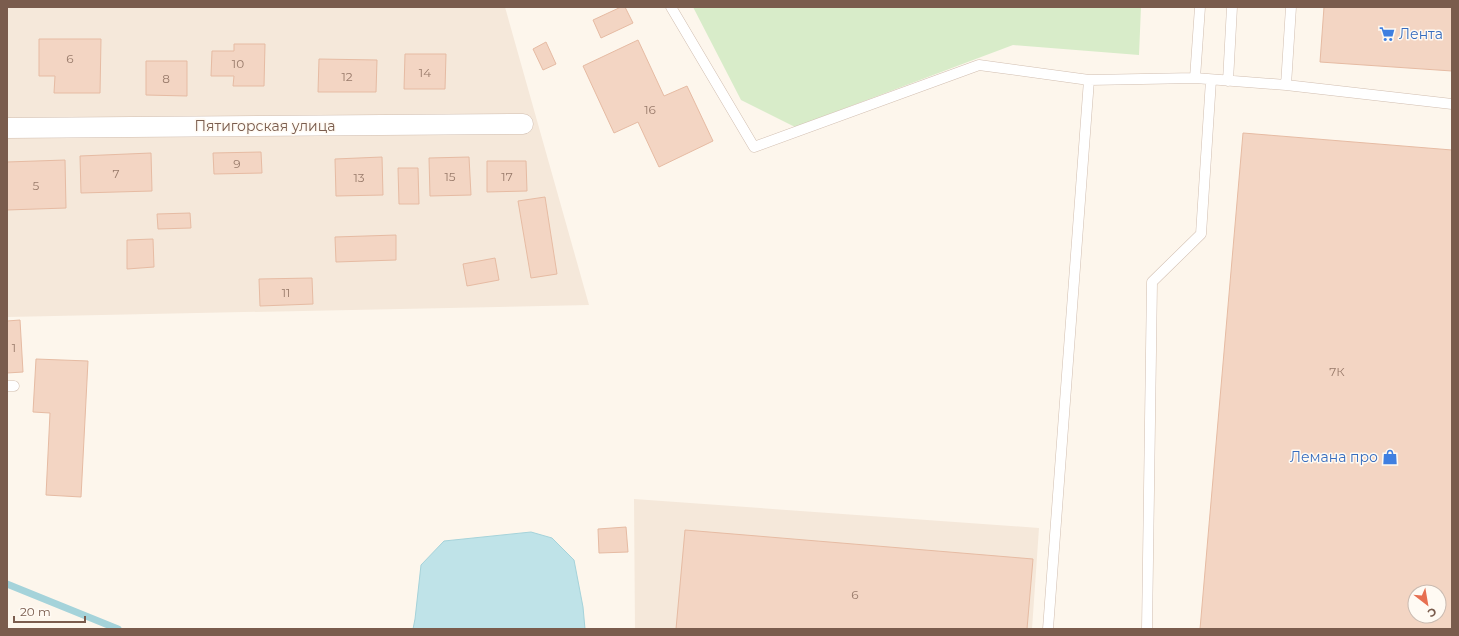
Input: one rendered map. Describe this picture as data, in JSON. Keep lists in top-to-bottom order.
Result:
{
  "streets": {
    "street": ["Пятигорская улица"]
  },
  "places": {
    "supermarket": ["Лента"],
    "shop": ["Лемана про"]
  },
  "house_numbers": [
    "6",
    "10",
    "14",
    "12",
    "8",
    "16",
    "9",
    "7",
    "15",
    "17",
    "13",
    "5",
    "11",
    "1",
    "7К",
    "6"
  ],
  "scale_bar": "20 m",
  "north": "bottom right"
}
